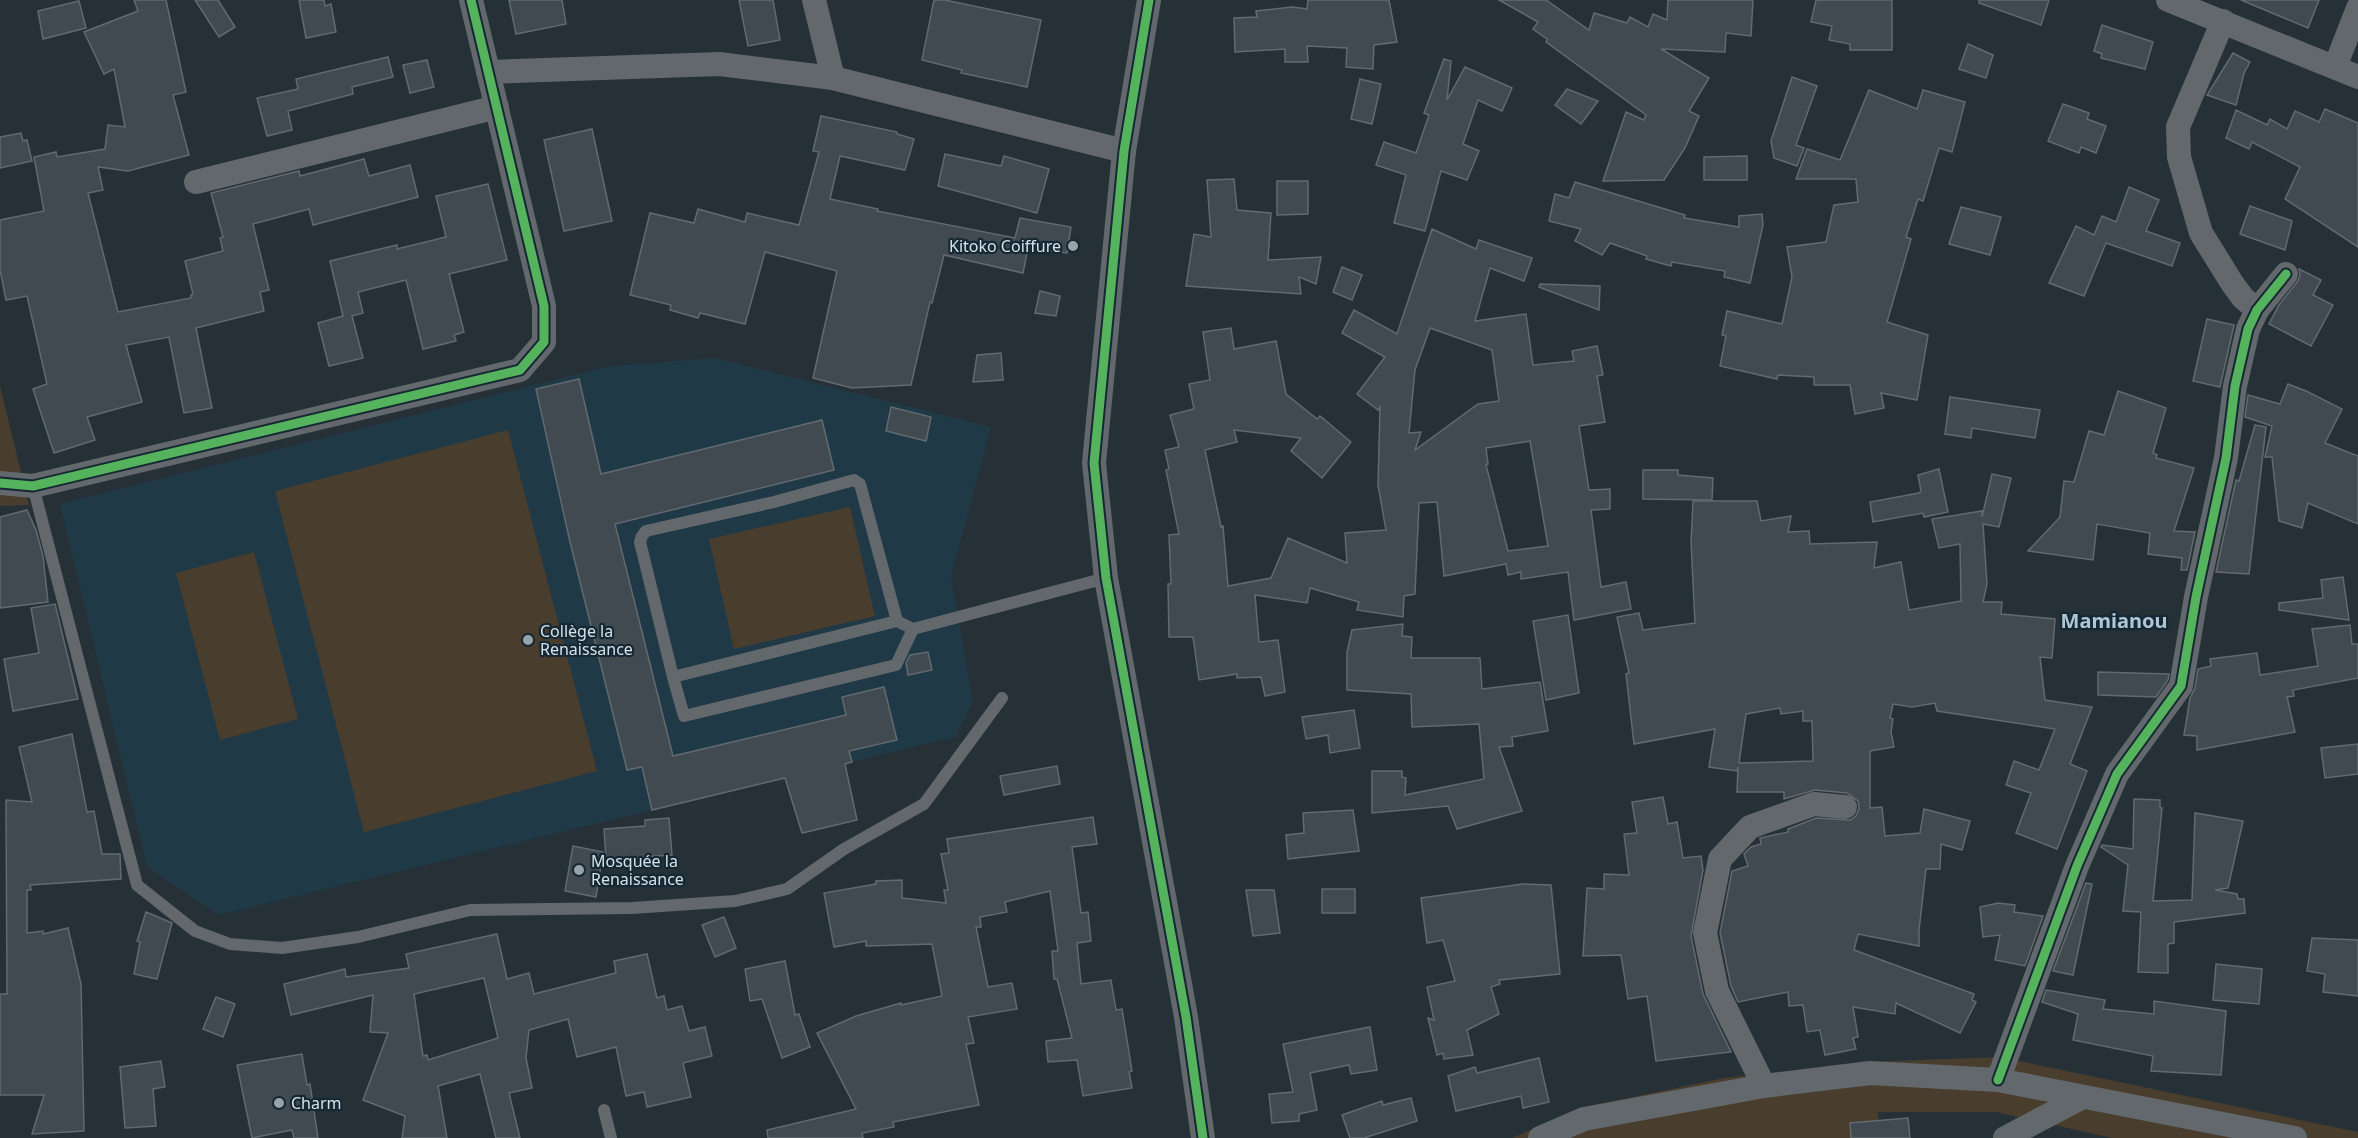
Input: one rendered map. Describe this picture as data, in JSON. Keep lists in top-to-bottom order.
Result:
{
  "districts": ["Mamianou"],
  "places": [
    "Kitoko Coiffure",
    "Collège la Renaissance",
    "Mosquée la Renaissance",
    "Charm"
  ]
}
